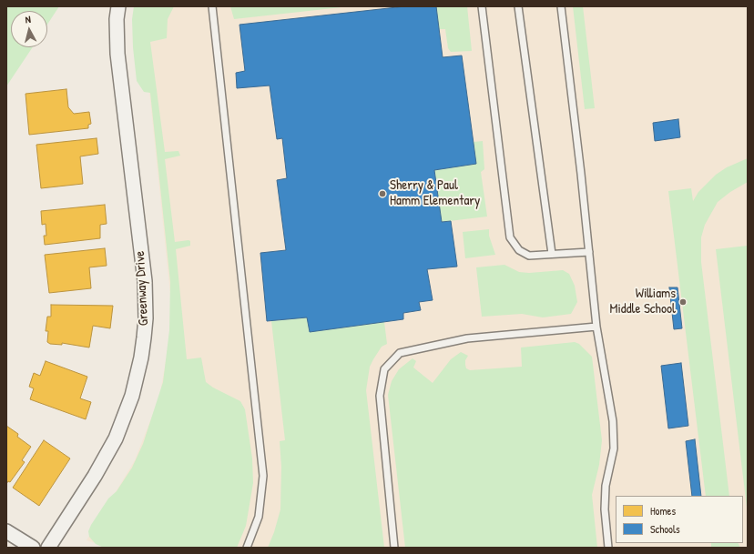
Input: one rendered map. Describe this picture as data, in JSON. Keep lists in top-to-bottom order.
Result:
{
  "streets": {
    "street": ["Greenway Drive"]
  },
  "places": ["Sherry & Paul Hamm Elementary", "Williams Middle School"],
  "legend": ["Homes", "Schools"],
  "north": "top"
}
